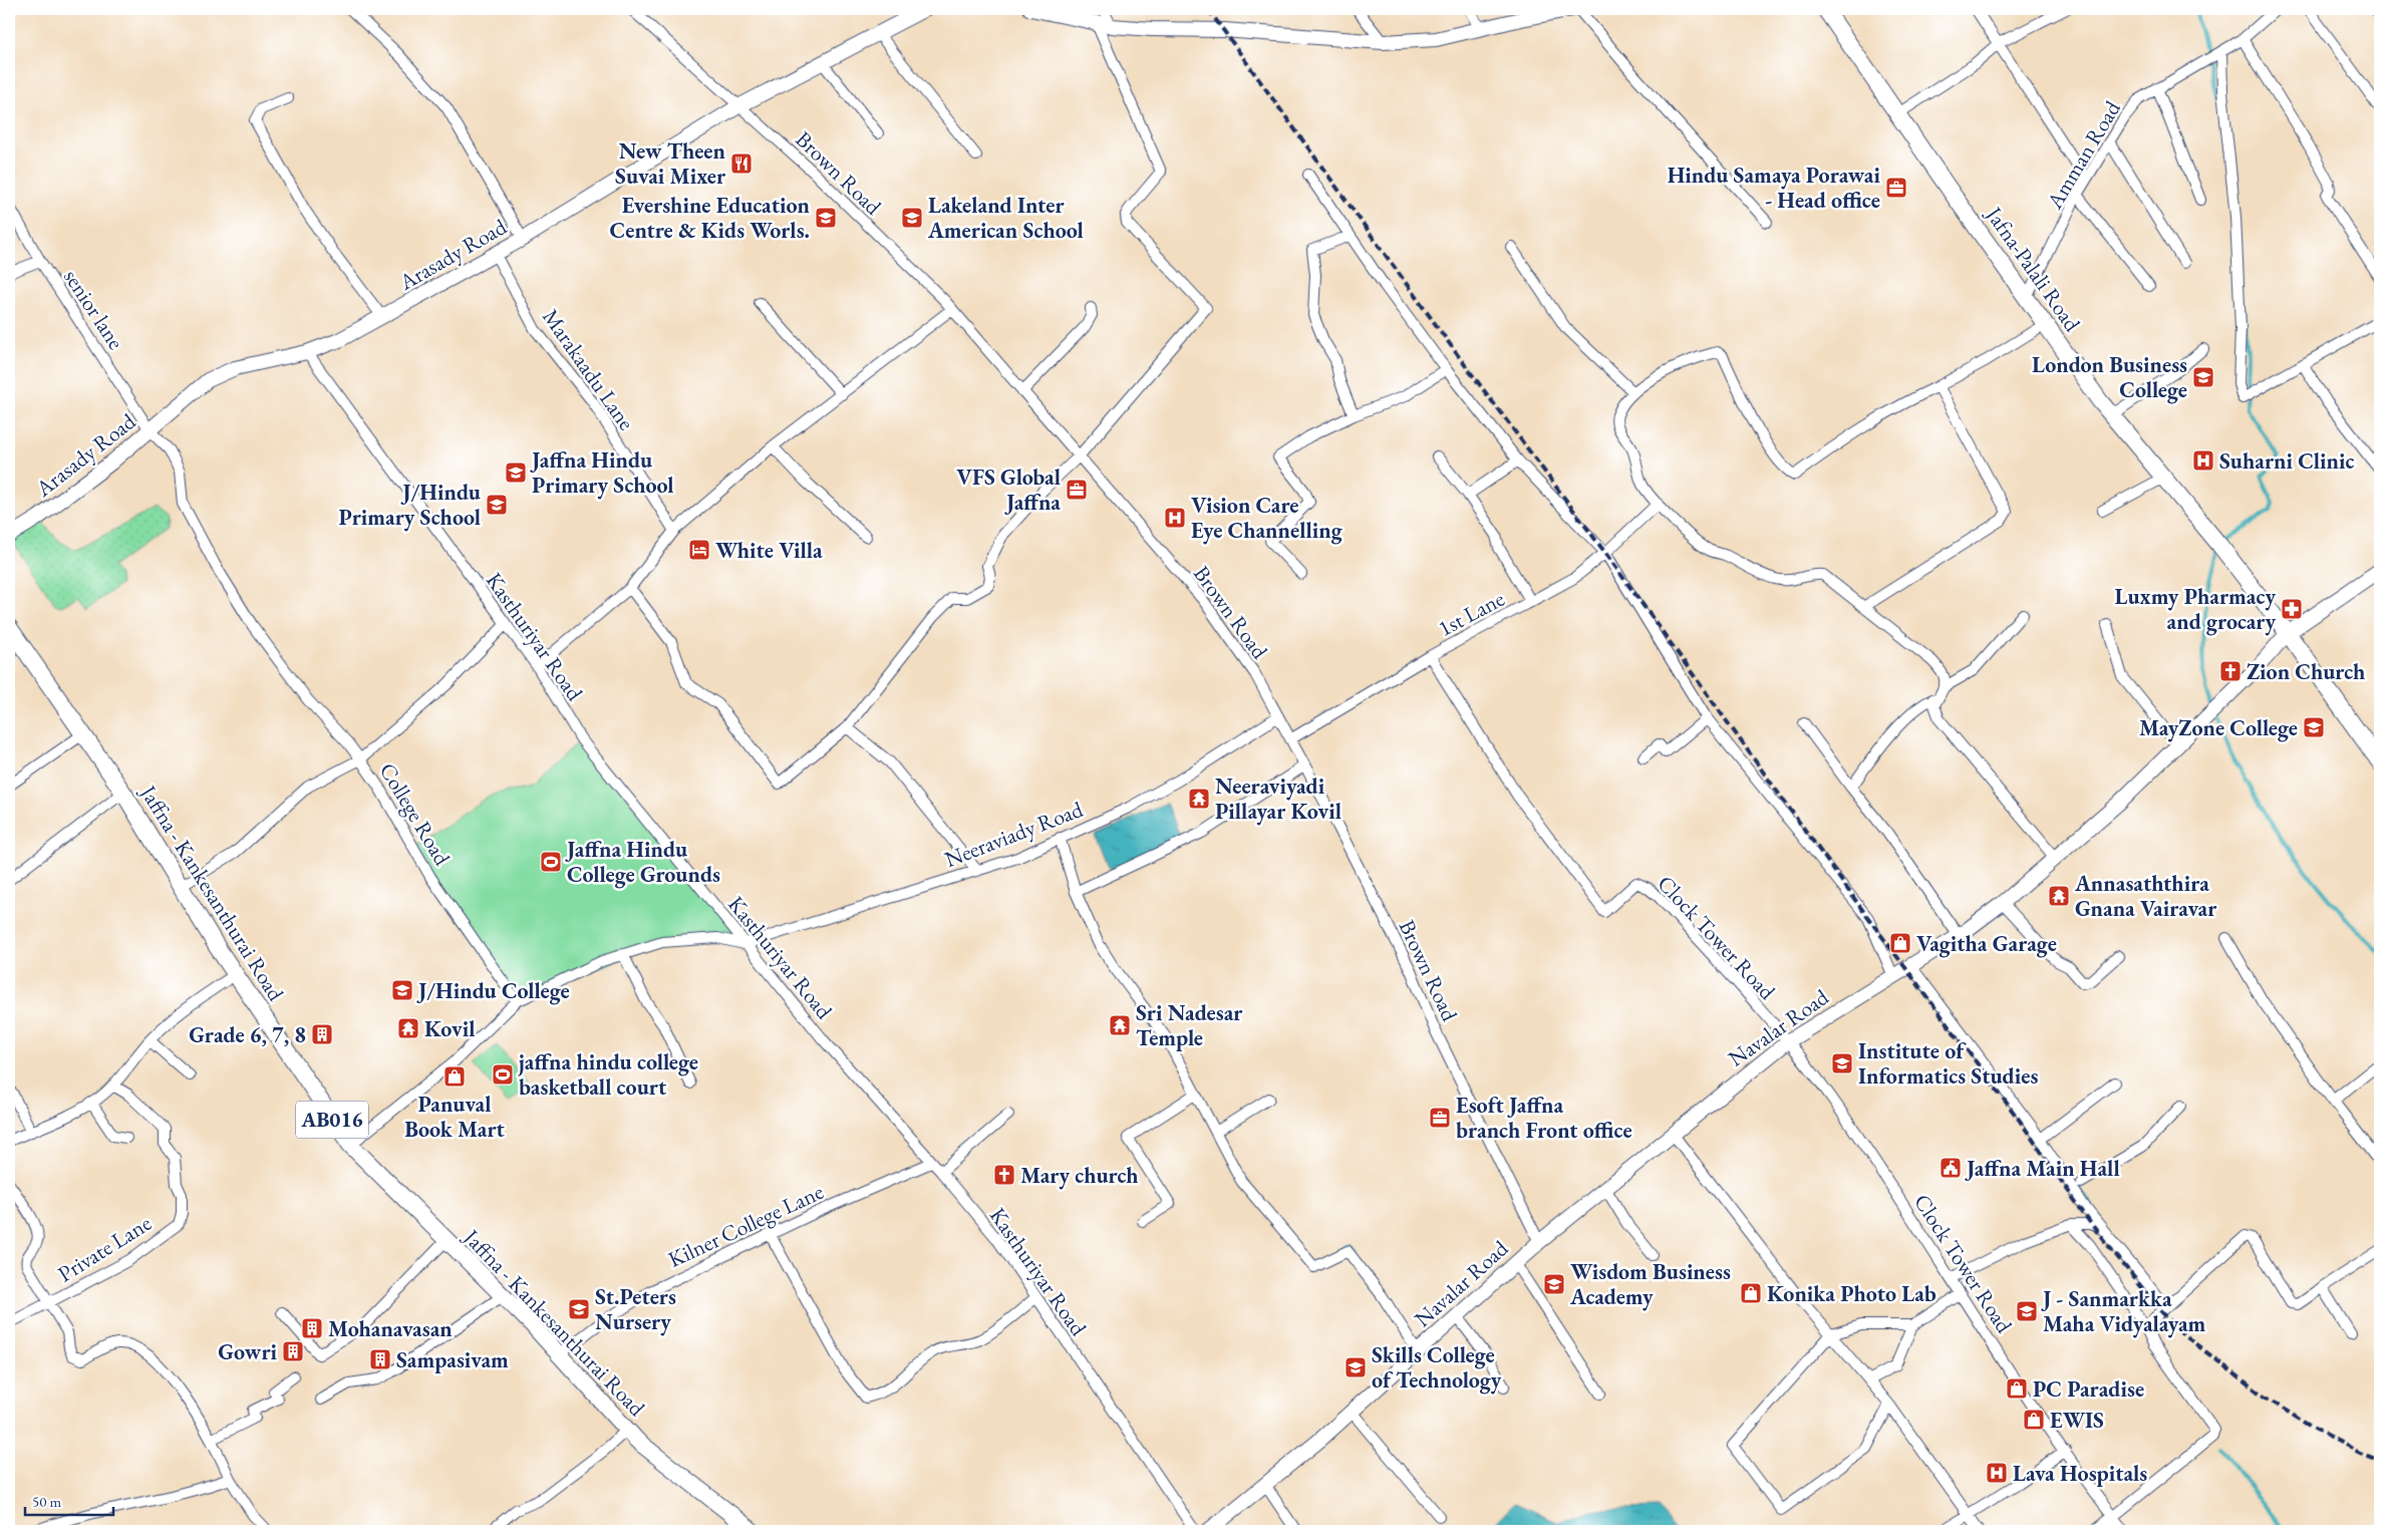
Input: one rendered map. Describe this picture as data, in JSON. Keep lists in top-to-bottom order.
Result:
{
  "streets": {
    "main road": [
      "Arasady Road",
      "Jafna-Palali Road",
      "Jaffna - Kankesanthurai Road",
      "Navalar Road",
      "AB016"
    ],
    "street": [
      "Amman Road",
      "Brown Road",
      "senior lane",
      "Marakaadu Lane",
      "1st Lane",
      "Kasthuriyar Road",
      "College Road",
      "Neeraviady Road",
      "Clock Tower Road",
      "Kilner College Lane",
      "Private Lane"
    ]
  },
  "crossings": [
    ["Amman Road", "Jafna-Palali Road"],
    ["Brown Road", "Arasady Road"],
    ["Brown Road", "1st Lane"],
    ["Brown Road", "Neeraviady Road"],
    ["Brown Road", "Navalar Road"],
    ["Arasady Road", "senior lane"],
    ["Arasady Road", "Marakaadu Lane"],
    ["Arasady Road", "Kasthuriyar Road"],
    ["Jafna-Palali Road", "Navalar Road"],
    ["senior lane", "College Road"],
    ["1st Lane", "Clock Tower Road"],
    ["Kasthuriyar Road", "College Road"],
    ["Kasthuriyar Road", "Neeraviady Road"],
    ["Kasthuriyar Road", "Kilner College Lane"],
    ["Jaffna - Kankesanthurai Road", "Kilner College Lane"],
    ["Clock Tower Road", "Navalar Road"]
  ],
  "places": {
    "restaurant": ["New Theen Suvai Mixer"],
    "office": ["Hindu Samaya Porawai - Head office", "VFS Global Jaffna", "Esoft Jaffna branch Front office"],
    "school or university": [
      "Evershine Education Centre & Kids Worls.",
      "Lakeland Inter American School",
      "London Business College",
      "Jaffna Hindu Primary School",
      "J/Hindu Primary School",
      "MayZone College",
      "J/Hindu College",
      "Institute of Informatics Studies",
      "Wisdom Business Academy",
      "St.Peters Nursery",
      "J - Sanmarkka Maha Vidyalayam",
      "Skills College of Technology"
    ],
    "hospital": ["Suharni Clinic", "Vision Care Eye Channelling", "Lava Hospitals"],
    "hotel": ["White Villa"],
    "pharmacy": ["Luxmy Pharmacy and grocary"],
    "church": ["Zion Church", "Mary church"],
    "temple": [
      "Neeraviyadi Pillayar Kovil",
      "Annasaththira Gnana Vairavar",
      "Sri Nadesar Temple",
      "Kovil"
    ],
    "sports": ["Jaffna Hindu College Grounds", "jaffna hindu college basketball court"],
    "shop": [
      "Vagitha Garage",
      "Panuval Book Mart",
      "Konika Photo Lab",
      "PC Paradise",
      "EWIS"
    ],
    "building": [
      "Grade 6, 7, 8",
      "Mohanavasan",
      "Gowri",
      "Sampasivam"
    ],
    "public building": ["Jaffna Main Hall"]
  },
  "scale_bar": "50 m"
}
